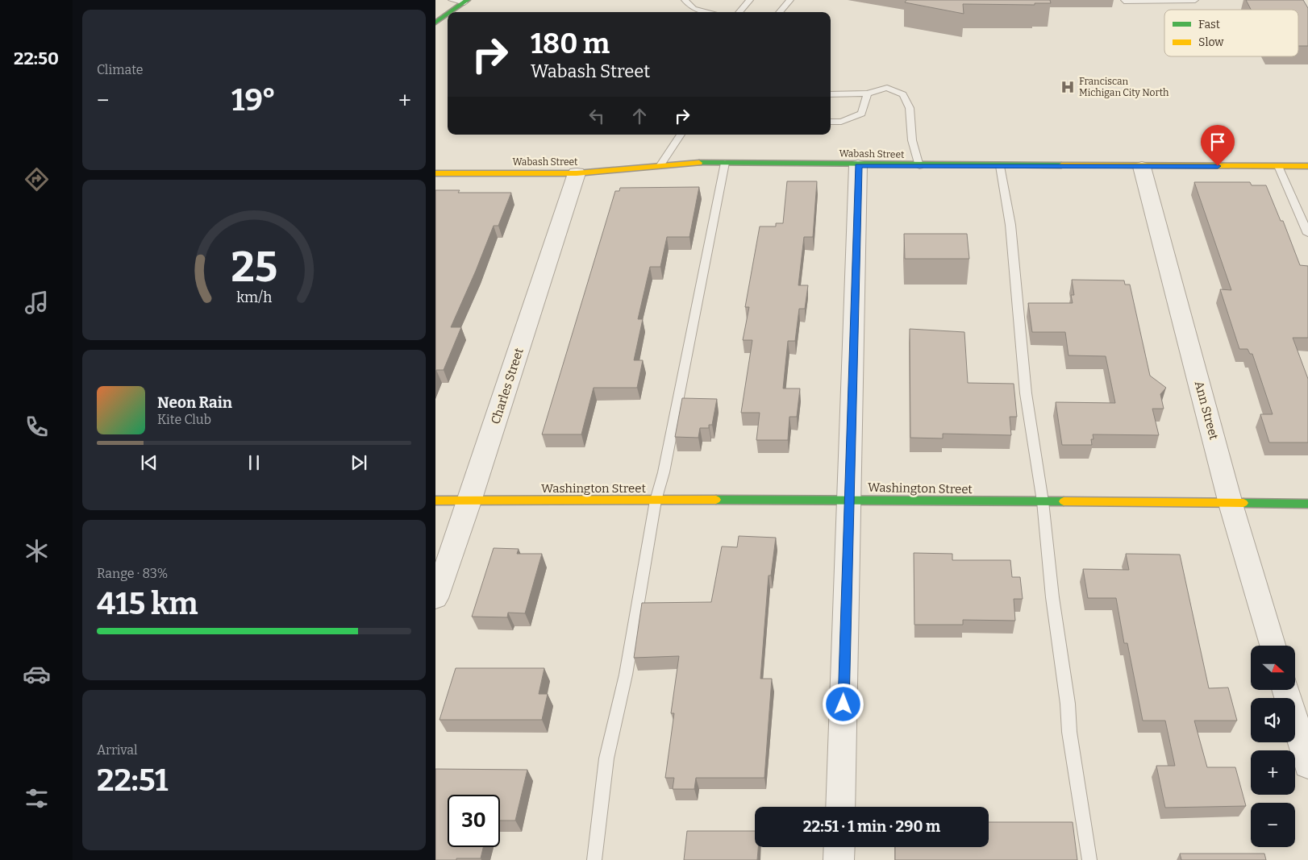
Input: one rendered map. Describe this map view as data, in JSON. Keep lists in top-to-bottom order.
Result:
{
  "streets": {
    "street": [
      "Wabash Street",
      "Charles Street",
      "Ann Street",
      "Washington Street"
    ]
  },
  "crossings": [
    ["Wabash Street", "Charles Street"],
    ["Wabash Street", "Ann Street"],
    ["Charles Street", "Washington Street"],
    ["Ann Street", "Washington Street"]
  ],
  "places": {
    "hospital": ["Franciscan Michigan City North"]
  },
  "legend": ["Fast", "Slow"],
  "north": "right",
  "page": {
    "tabs": "22:50",
    "tile": [
      "Climate",
      ["Range · 83%", "415 km"],
      ["Arrival", "22:51"]
    ],
    "turn": ["180 m", "Wabash Street"],
    "heat": ["−", "19°", "+"],
    "song": ["Neon Rain", "Kite Club"],
    "map_buttons": ["+", "−"],
    "limit": "30",
    "trip": "22:51 · 1 min · 290 m",
    "gauge": ["25", "km/h"]
  }
}
